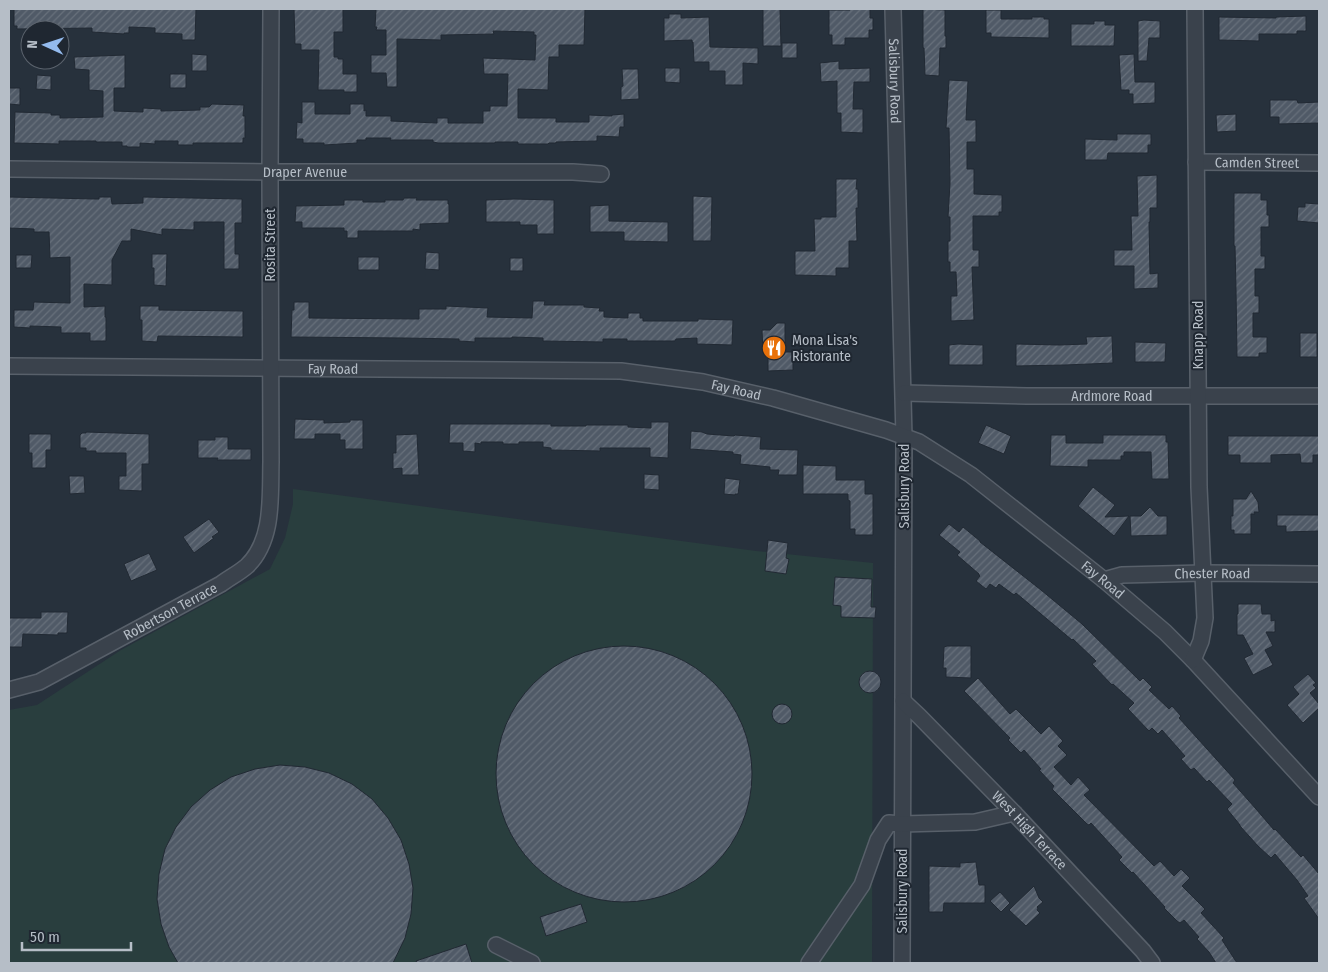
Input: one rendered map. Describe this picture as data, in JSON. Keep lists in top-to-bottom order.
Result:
{
  "streets": {
    "street": [
      "Salisbury Road",
      "Camden Street",
      "Draper Avenue",
      "Rosita Street",
      "Knapp Road",
      "Fay Road",
      "Ardmore Road",
      "Chester Road",
      "Robertson Terrace",
      "West High Terrace"
    ]
  },
  "crossings": [
    ["Salisbury Road", "Fay Road"],
    ["Salisbury Road", "Ardmore Road"],
    ["Salisbury Road", "West High Terrace"],
    ["Camden Street", "Knapp Road"],
    ["Draper Avenue", "Rosita Street"],
    ["Rosita Street", "Fay Road"],
    ["Rosita Street", "Robertson Terrace"],
    ["Knapp Road", "Fay Road"],
    ["Knapp Road", "Ardmore Road"],
    ["Knapp Road", "Chester Road"],
    ["Fay Road", "Chester Road"]
  ],
  "places": {
    "restaurant": ["Mona Lisa's Ristorante"]
  },
  "scale_bar": "50 m",
  "north": "left"
}
